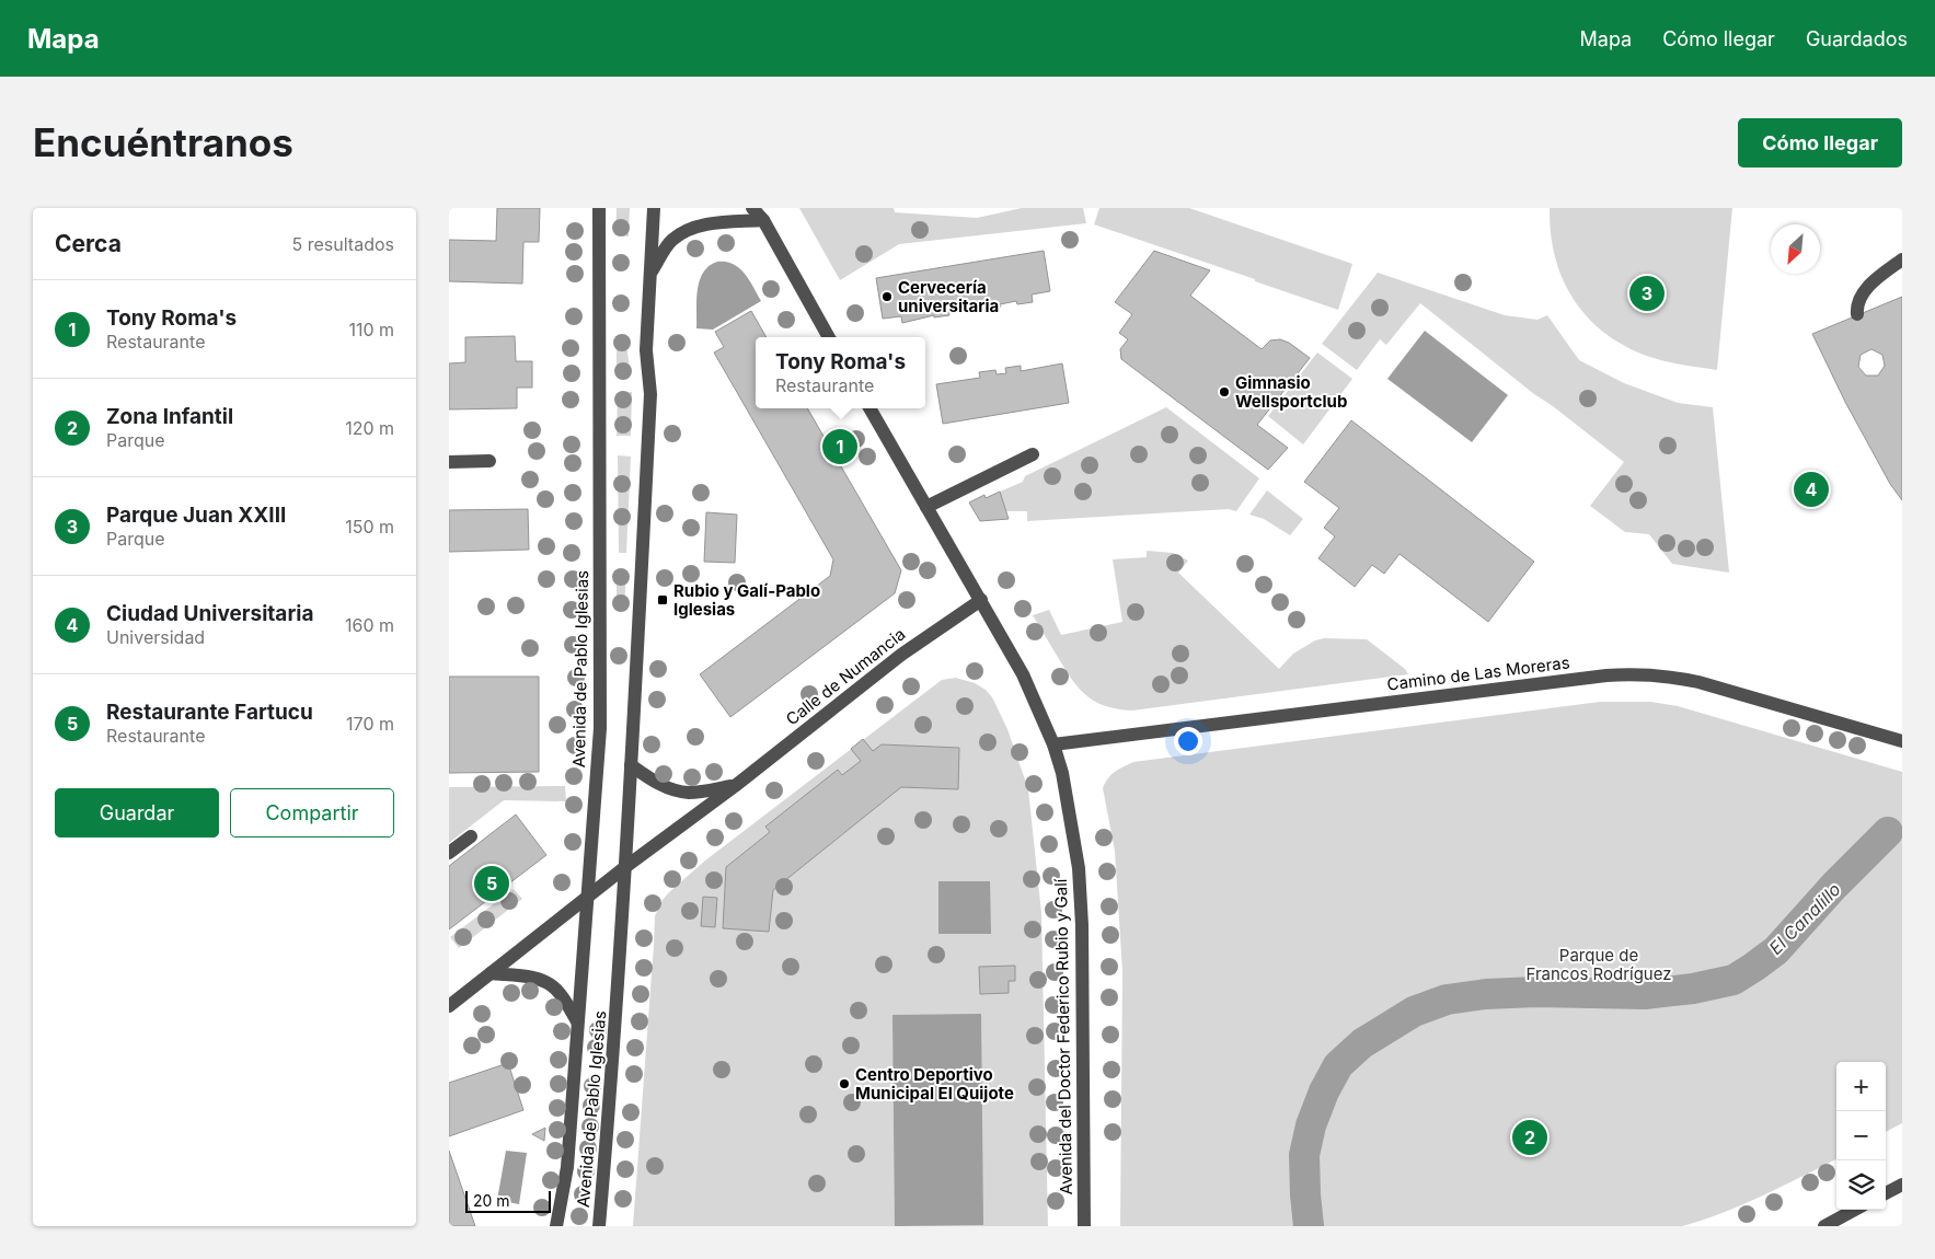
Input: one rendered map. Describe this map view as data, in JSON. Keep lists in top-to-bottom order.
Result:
{
  "streets": {
    "street": [
      "Avenida de Pablo Iglesias",
      "Camino de Las Moreras",
      "Calle de Numancia",
      "Avenida del Doctor Federico Rubio y Galí"
    ]
  },
  "crossings": [
    ["Avenida de Pablo Iglesias", "Calle de Numancia"],
    ["Camino de Las Moreras", "Avenida del Doctor Federico Rubio y Galí"],
    ["Calle de Numancia", "Avenida del Doctor Federico Rubio y Galí"]
  ],
  "water": ["El Canalillo"],
  "parks": ["Parque de Francos Rodríguez"],
  "places": {
    "other": ["Cervecería universitaria", "Gimnasio Wellsportclub", "Centro Deportivo Municipal El Quijote"],
    "transit": ["Rubio y Galí-Pablo Iglesias"]
  },
  "scale_bar": "20 m",
  "north": "bottom left",
  "page": {
    "header": "Mapa",
    "nav": ["Mapa", "Cómo llegar", "Guardados"],
    "buttons": [
      "Cómo llegar",
      ["Guardar", "Compartir"]
    ],
    "title": "Encuéntranos",
    "heading": ["Cerca", "5 resultados"],
    "pins": [
      "3",
      "1",
      "4",
      "5",
      "2"
    ],
    "list": [
      {
        "mark": "1",
        "name": "Tony Roma's",
        "note": "Restaurante",
        "value": "110 m"
      },
      {
        "mark": "2",
        "name": "Zona Infantil",
        "note": "Parque",
        "value": "120 m"
      },
      {
        "mark": "3",
        "name": "Parque Juan XXIII",
        "note": "Parque",
        "value": "150 m"
      },
      {
        "mark": "4",
        "name": "Ciudad Universitaria",
        "note": "Universidad",
        "value": "160 m"
      },
      {
        "mark": "5",
        "name": "Restaurante Fartucu",
        "note": "Restaurante",
        "value": "170 m"
      }
    ],
    "popup": ["Tony Roma's", "Restaurante"],
    "map_buttons": ["+", "−"],
    "scale": "20 m"
  }
}
